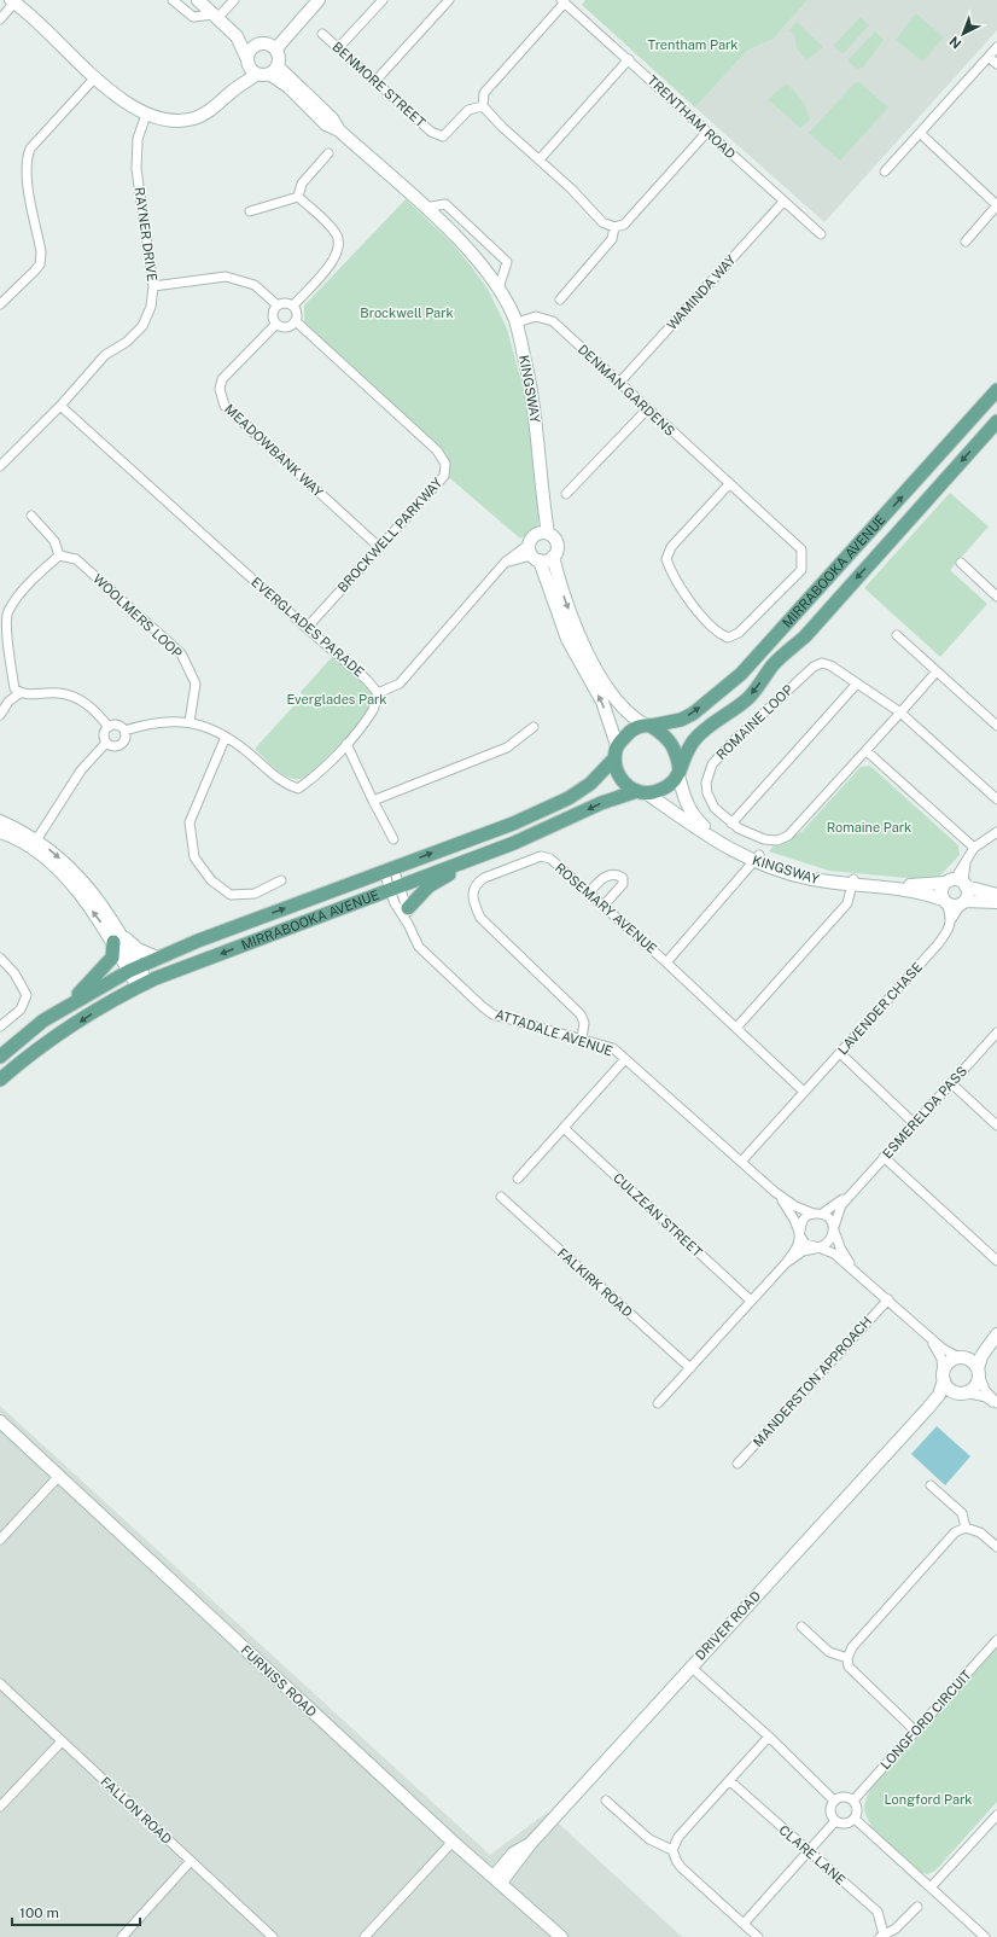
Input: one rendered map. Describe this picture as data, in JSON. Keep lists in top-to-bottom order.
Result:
{
  "streets": {
    "main road": ["MIRRABOOKA AVENUE"],
    "street": [
      "BENMORE STREET",
      "TRENTHAM ROAD",
      "RAYNER DRIVE",
      "WAMINDA WAY",
      "KINGSWAY",
      "DENMAN GARDENS",
      "MEADOWBANK WAY",
      "BROCKWELL PARKWAY",
      "WOOLMERS LOOP",
      "EVERGLADES PARADE",
      "ROMAINE LOOP",
      "ROSEMARY AVENUE",
      "LAVENDER CHASE",
      "ATTADALE AVENUE",
      "ESMERELDA PASS",
      "CULZEAN STREET",
      "FALKIRK ROAD",
      "MANDERSTON APPROACH",
      "DRIVER ROAD",
      "FURNISS ROAD",
      "LONGFORD CIRCUIT",
      "FALLON ROAD",
      "CLARE LANE"
    ]
  },
  "crossings": [
    ["TRENTHAM ROAD", "WAMINDA WAY"],
    ["RAYNER DRIVE", "EVERGLADES PARADE"],
    ["WAMINDA WAY", "DENMAN GARDENS"],
    ["KINGSWAY", "DENMAN GARDENS"],
    ["KINGSWAY", "MIRRABOOKA AVENUE"],
    ["KINGSWAY", "LAVENDER CHASE"],
    ["MEADOWBANK WAY", "BROCKWELL PARKWAY"],
    ["BROCKWELL PARKWAY", "EVERGLADES PARADE"],
    ["MIRRABOOKA AVENUE", "ATTADALE AVENUE"],
    ["ROSEMARY AVENUE", "LAVENDER CHASE"],
    ["ROSEMARY AVENUE", "ATTADALE AVENUE"],
    ["LAVENDER CHASE", "ATTADALE AVENUE"],
    ["ATTADALE AVENUE", "ESMERELDA PASS"],
    ["DRIVER ROAD", "FURNISS ROAD"]
  ],
  "parks": [
    "Trentham Park",
    "Brockwell Park",
    "Everglades Park",
    "Romaine Park",
    "Longford Park"
  ],
  "scale_bar": "100 m",
  "north": "bottom left"
}
